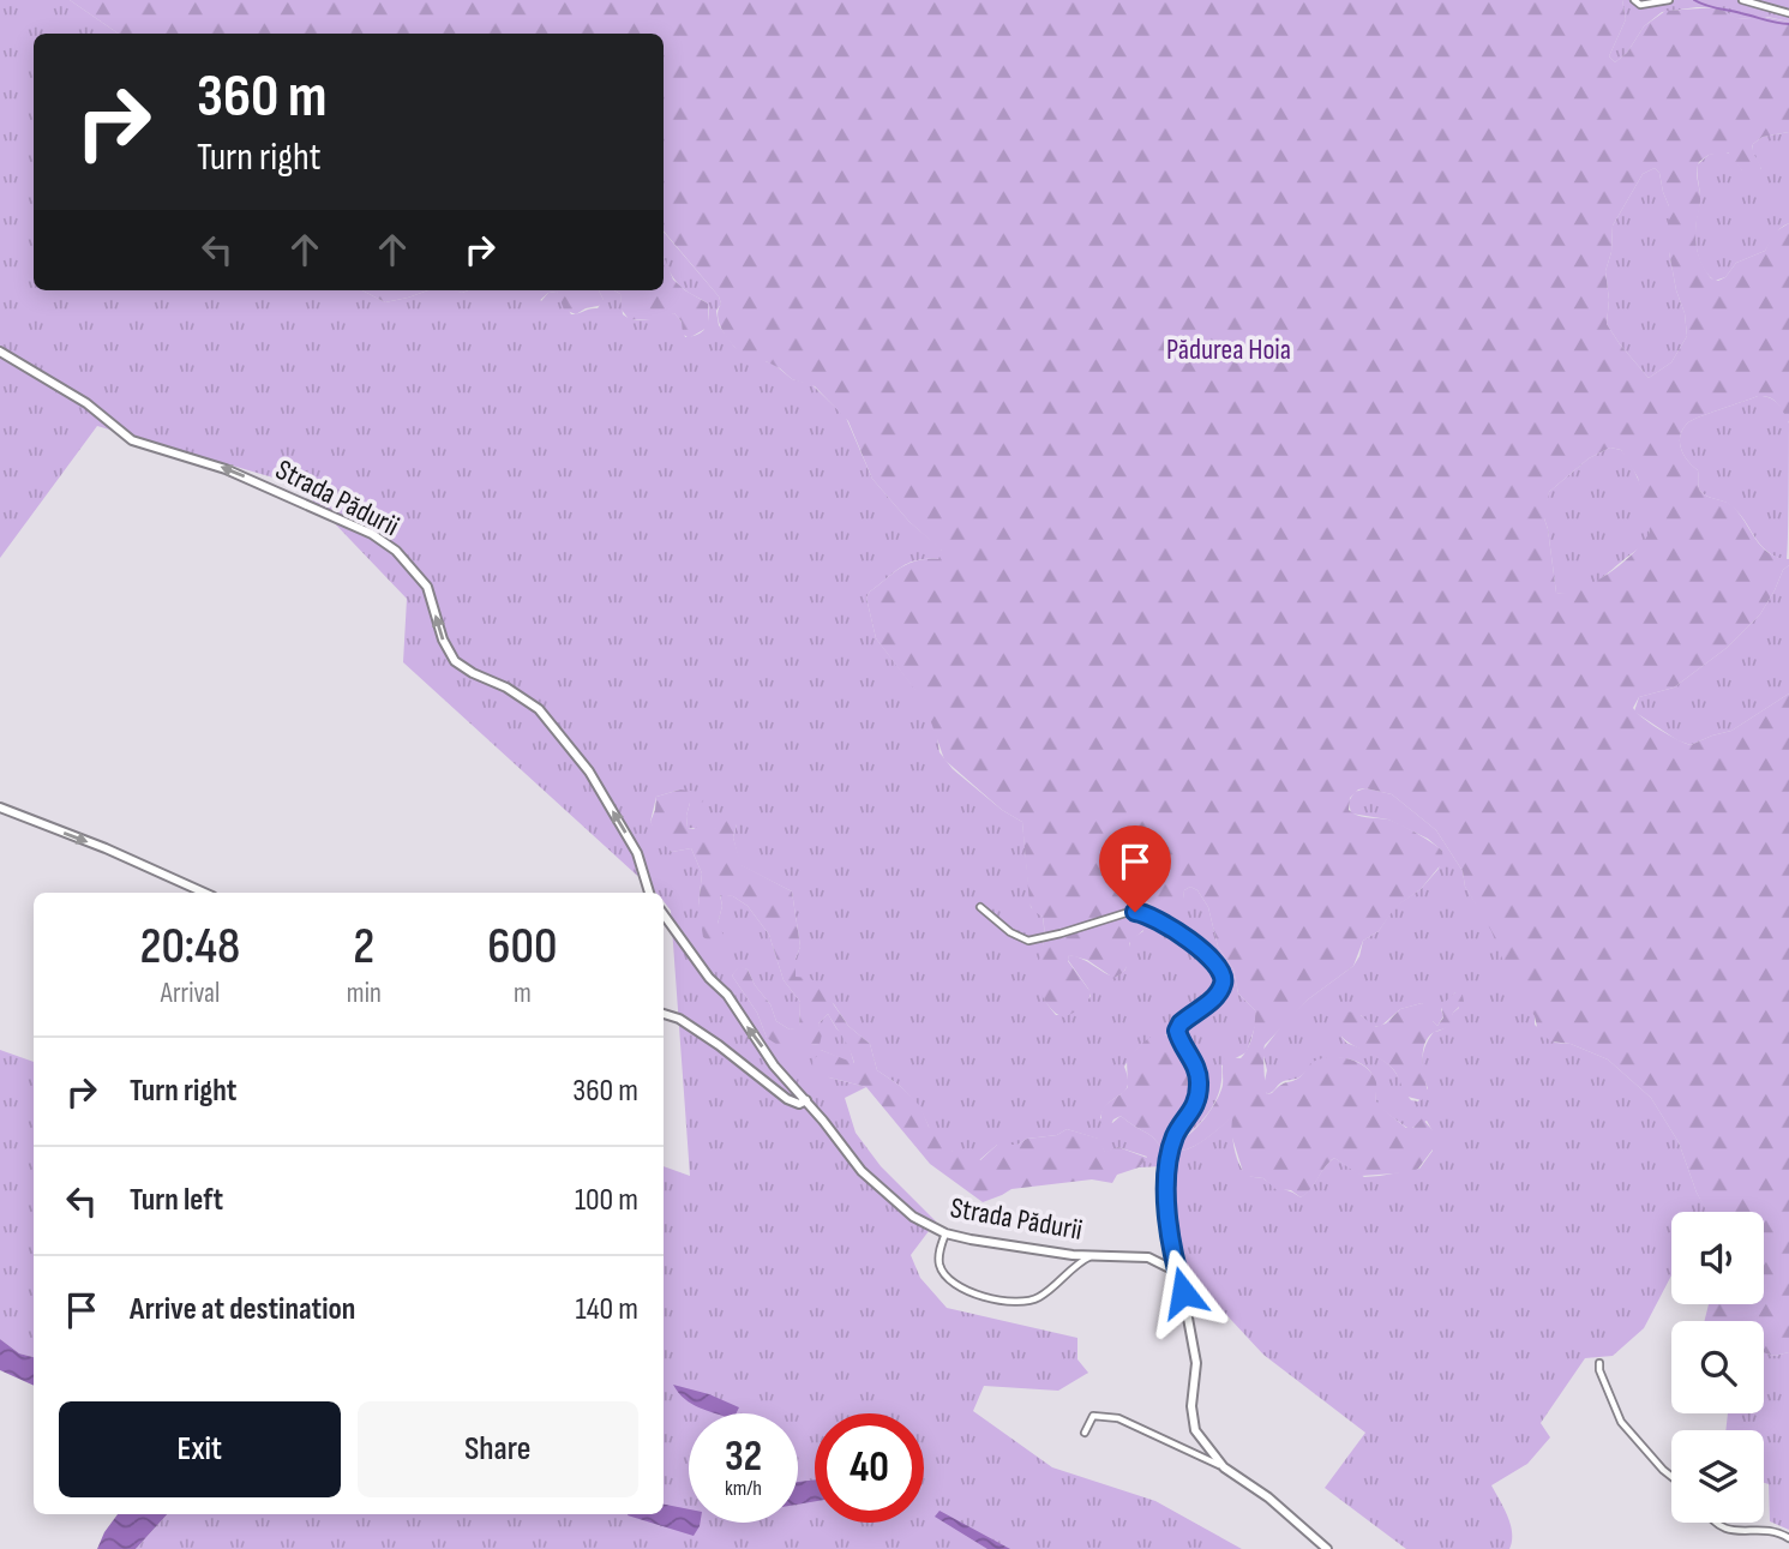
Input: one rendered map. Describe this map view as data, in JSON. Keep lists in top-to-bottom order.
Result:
{
  "streets": {
    "street": ["Strada Pădurii"]
  },
  "one_way": ["Strada Pădurii"],
  "parks": ["Pădurea Hoia"],
  "page": {
    "turn": ["360 m", "Turn right"],
    "eta": [
      "20:48",
      "Arrival",
      "2",
      "min",
      "600",
      "m"
    ],
    "list": [
      {
        "name": "Turn right",
        "value": "360 m"
      },
      {
        "name": "Turn left",
        "value": "100 m"
      },
      {
        "name": "Arrive at destination",
        "value": "140 m"
      }
    ],
    "buttons": ["Exit", "Share"],
    "speed": "32 km/h",
    "limit": "40"
  }
}
